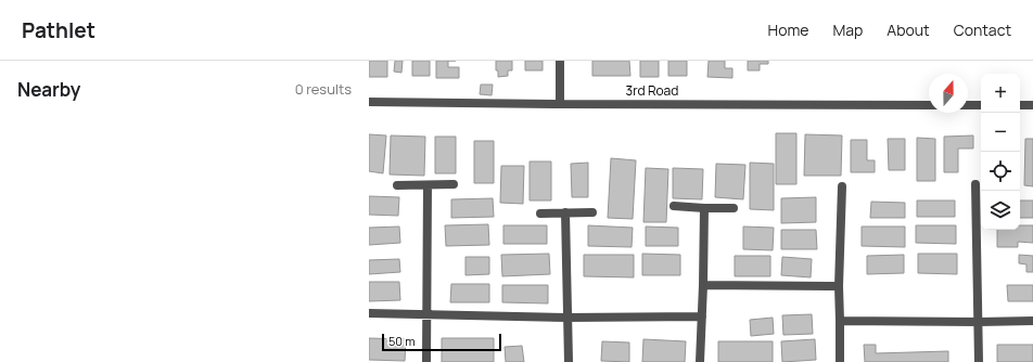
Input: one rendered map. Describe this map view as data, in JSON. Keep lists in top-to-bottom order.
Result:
{
  "streets": {
    "street": ["3rd Road"]
  },
  "scale_bar": "50 m",
  "north": "top",
  "page": {
    "header": "Pathlet",
    "nav": [
      "Home",
      "Map",
      "About",
      "Contact"
    ],
    "heading": ["Nearby", "0 results"],
    "map_buttons": ["+", "−"],
    "scale": "50 m"
  }
}
